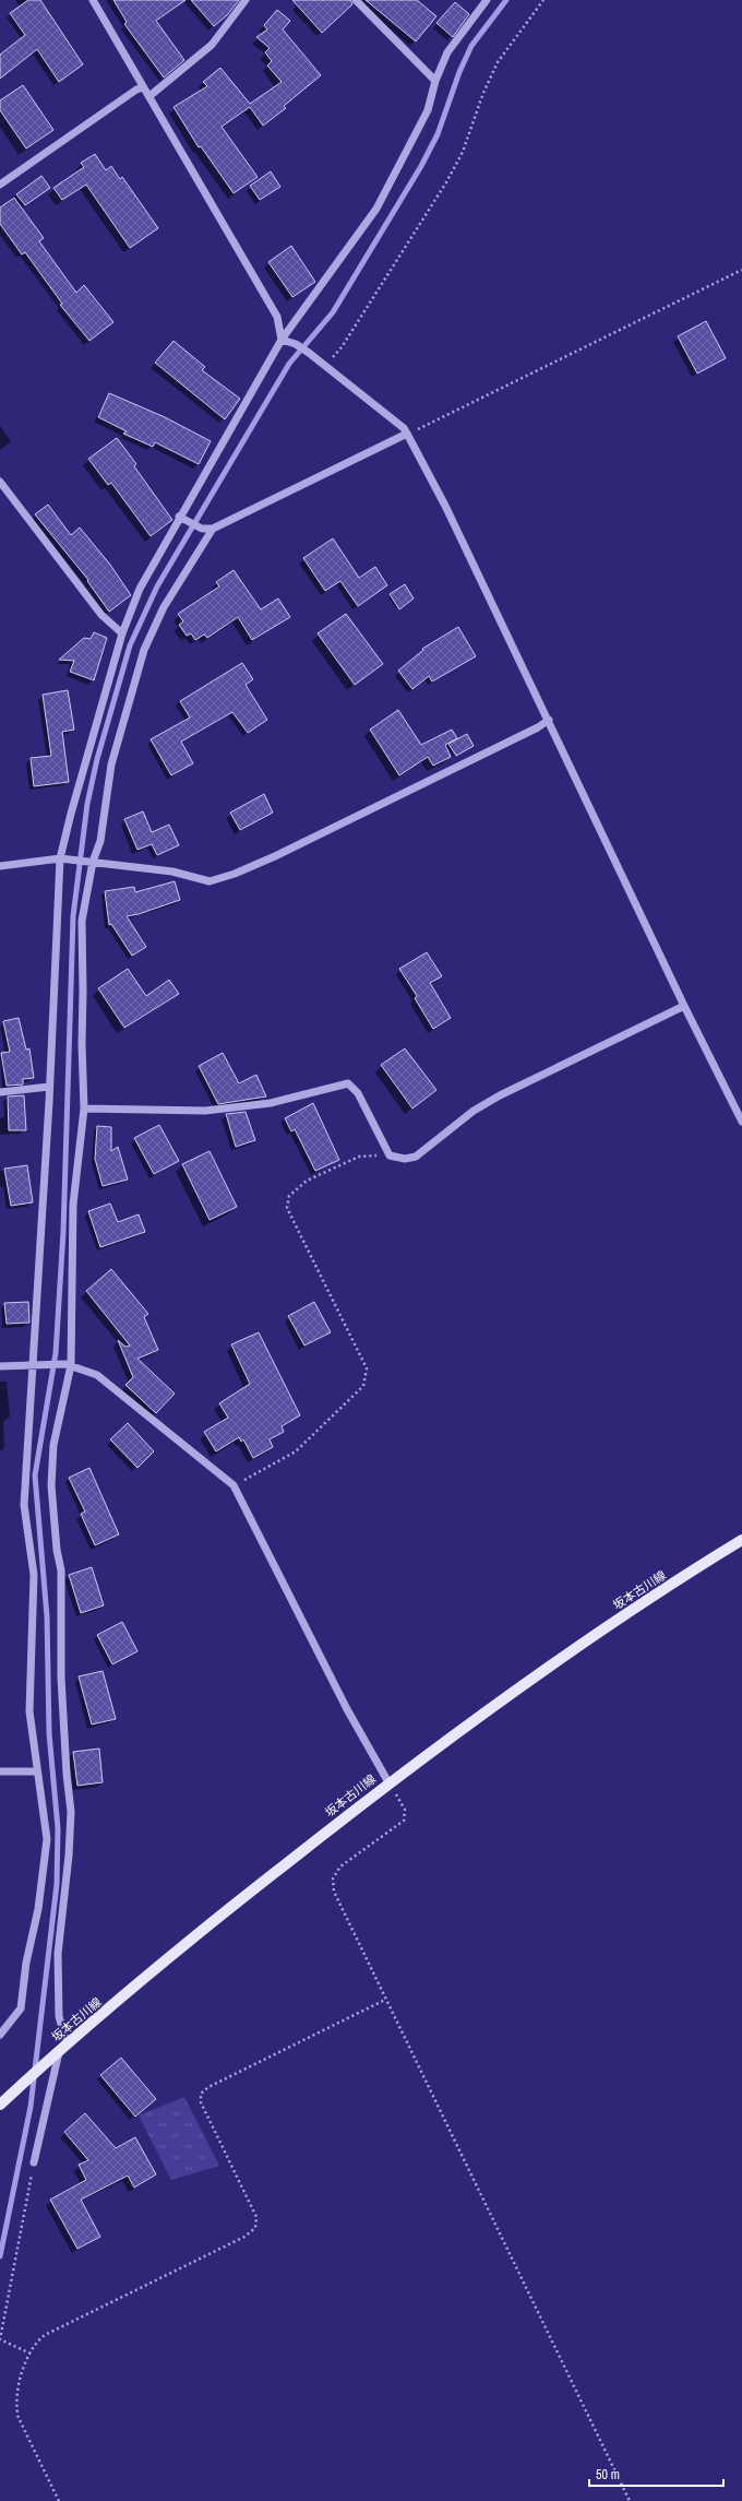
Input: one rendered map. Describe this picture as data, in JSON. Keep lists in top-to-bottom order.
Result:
{
  "streets": {
    "main road": ["坂本古川線"]
  },
  "scale_bar": "50 m"
}
